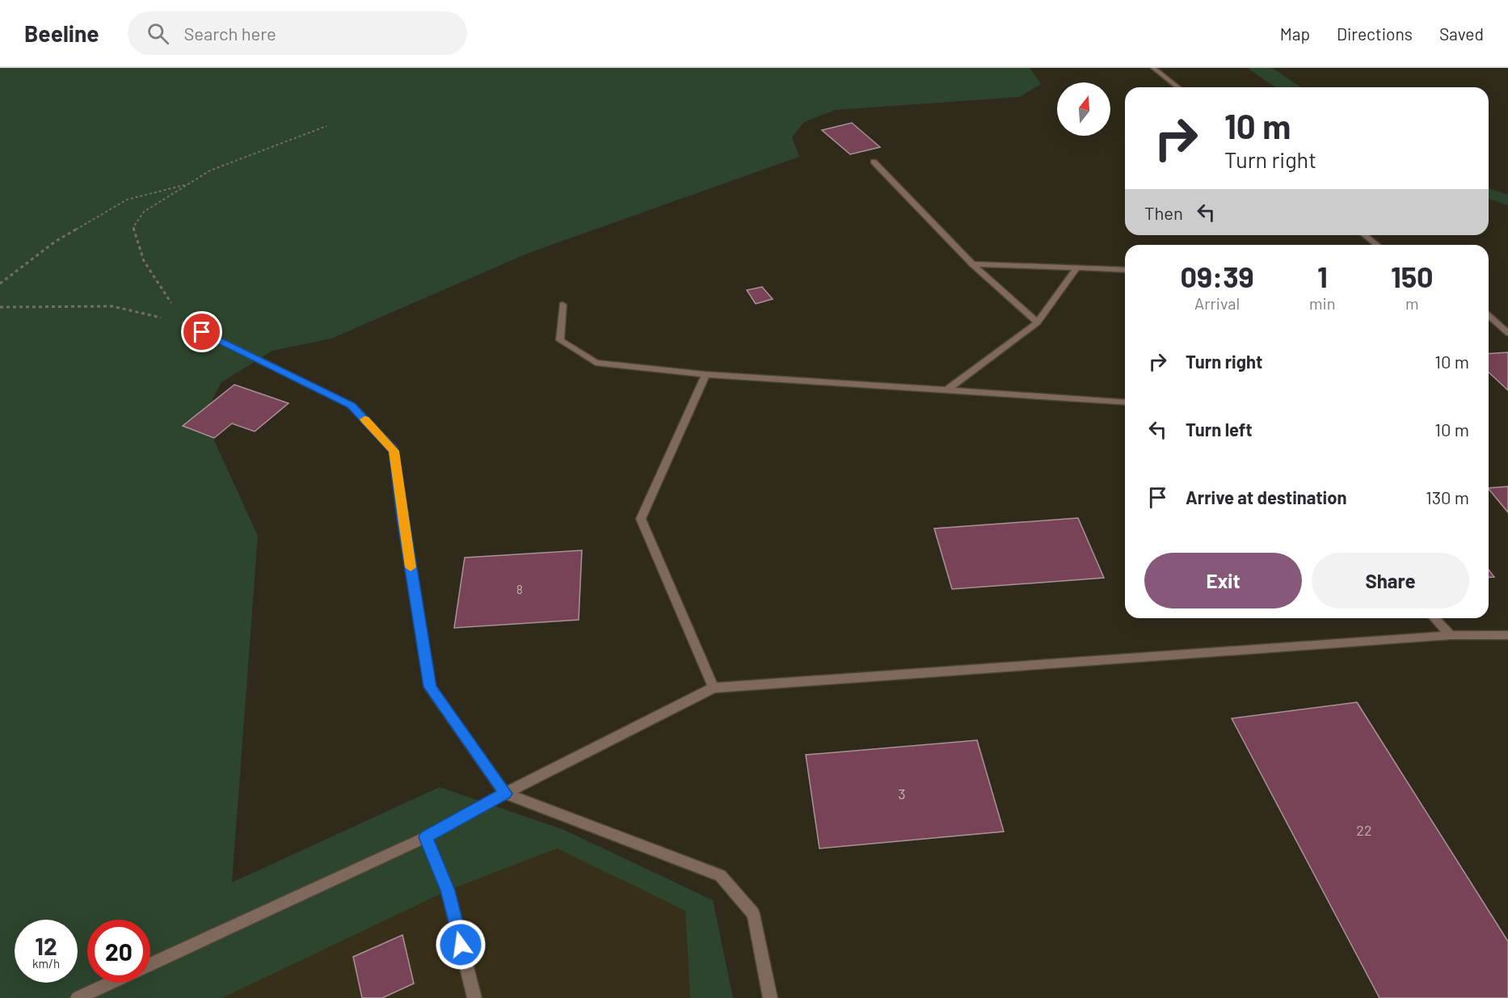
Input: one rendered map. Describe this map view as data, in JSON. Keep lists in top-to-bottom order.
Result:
{
  "house_numbers": ["8", "3", "22"],
  "north": "top",
  "page": {
    "header": "Beeline",
    "search": "Search here",
    "nav": ["Map", "Directions", "Saved"],
    "turn": ["10 m", "Turn right"],
    "then": "Then",
    "eta": [
      "09:39",
      "Arrival",
      "1",
      "min",
      "150",
      "m"
    ],
    "list": [
      {
        "name": "Turn right",
        "value": "10 m"
      },
      {
        "name": "Turn left",
        "value": "10 m"
      },
      {
        "name": "Arrive at destination",
        "value": "130 m"
      }
    ],
    "buttons": ["Exit", "Share"],
    "speed": "12 km/h",
    "limit": "20"
  }
}
